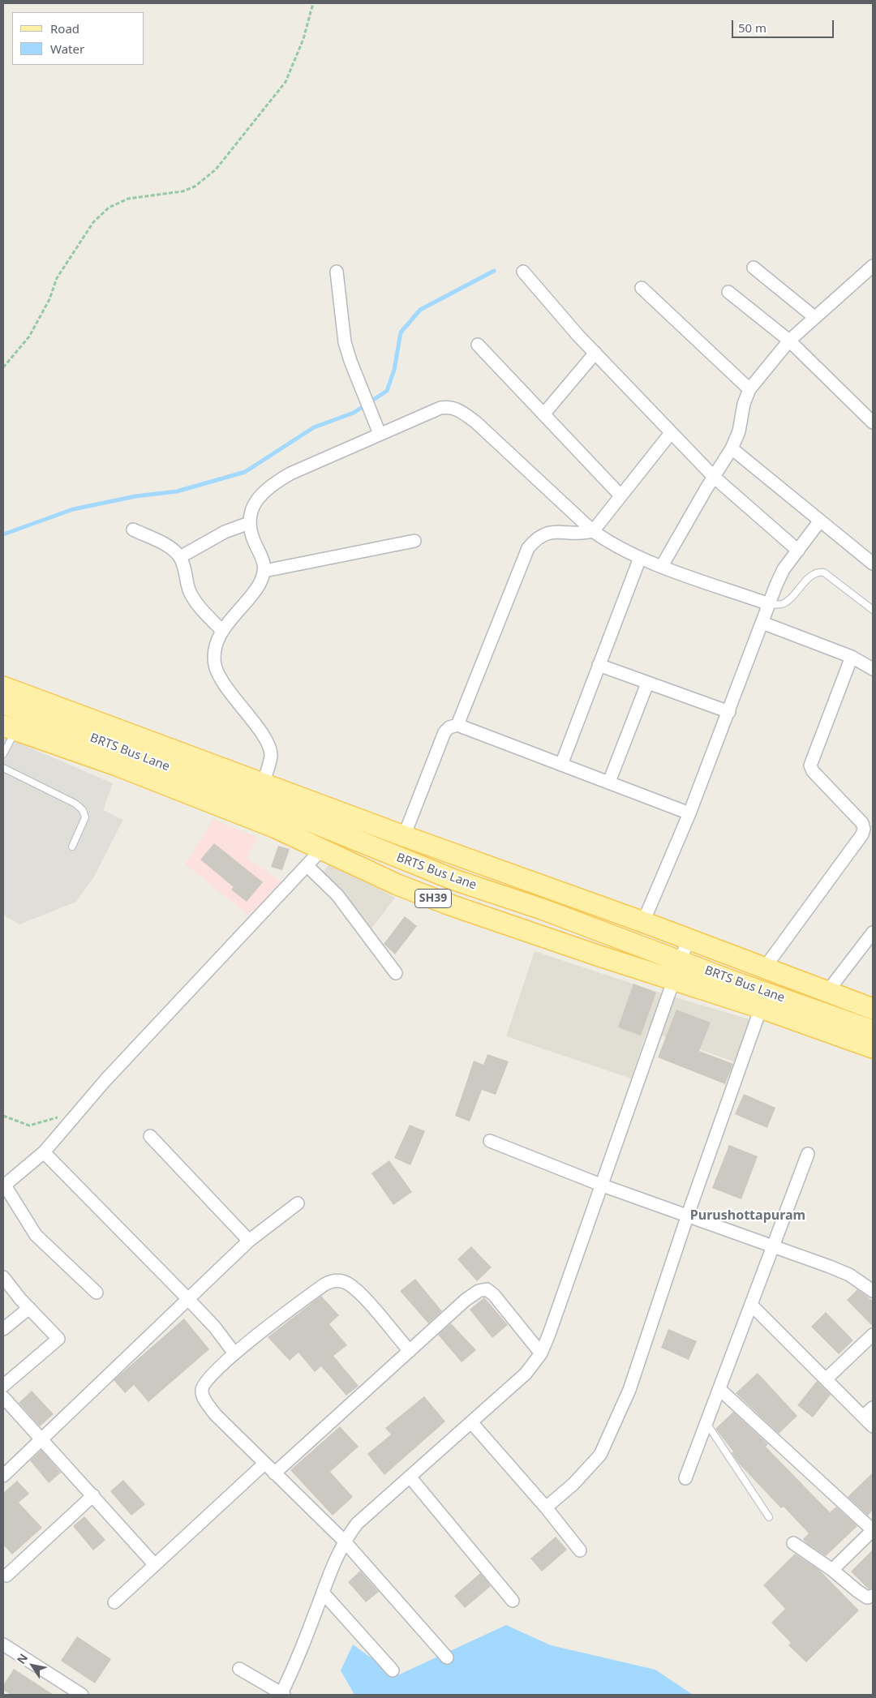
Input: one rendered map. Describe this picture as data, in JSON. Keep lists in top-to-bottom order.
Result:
{
  "streets": {
    "main road": ["BRTS Bus Lane", "SH39"]
  },
  "crossings": [
    ["BRTS Bus Lane", "SH39"]
  ],
  "districts": ["Purushottapuram"],
  "legend": ["Road", "Water"],
  "scale_bar": "50 m",
  "north": "top left"
}
